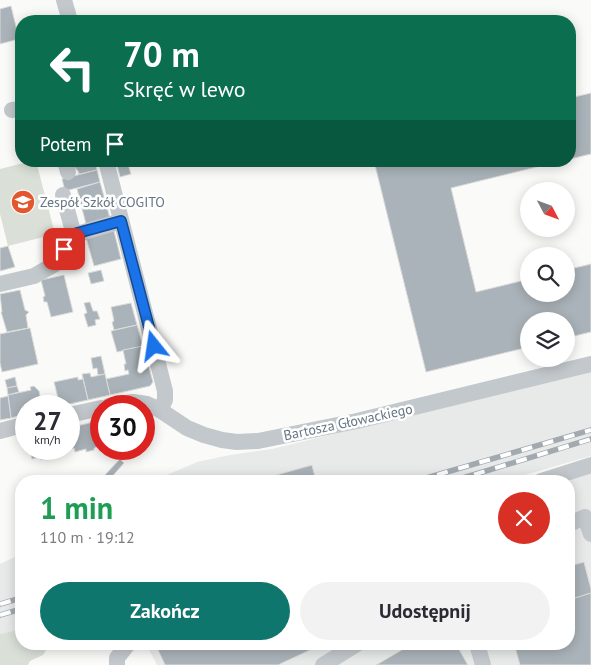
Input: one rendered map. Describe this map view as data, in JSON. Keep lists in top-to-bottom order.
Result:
{
  "streets": {
    "street": ["Bartosza Głowackiego"]
  },
  "places": {
    "school or university": ["Zespół Szkół COGITO"]
  },
  "north": "bottom right",
  "page": {
    "turn": ["70 m", "Skręć w lewo"],
    "then": "Potem",
    "speed": "27 km/h",
    "limit": "30",
    "heading": ["1 min", "110 m · 19:12"],
    "buttons": ["Zakończ", "Udostępnij"]
  }
}
